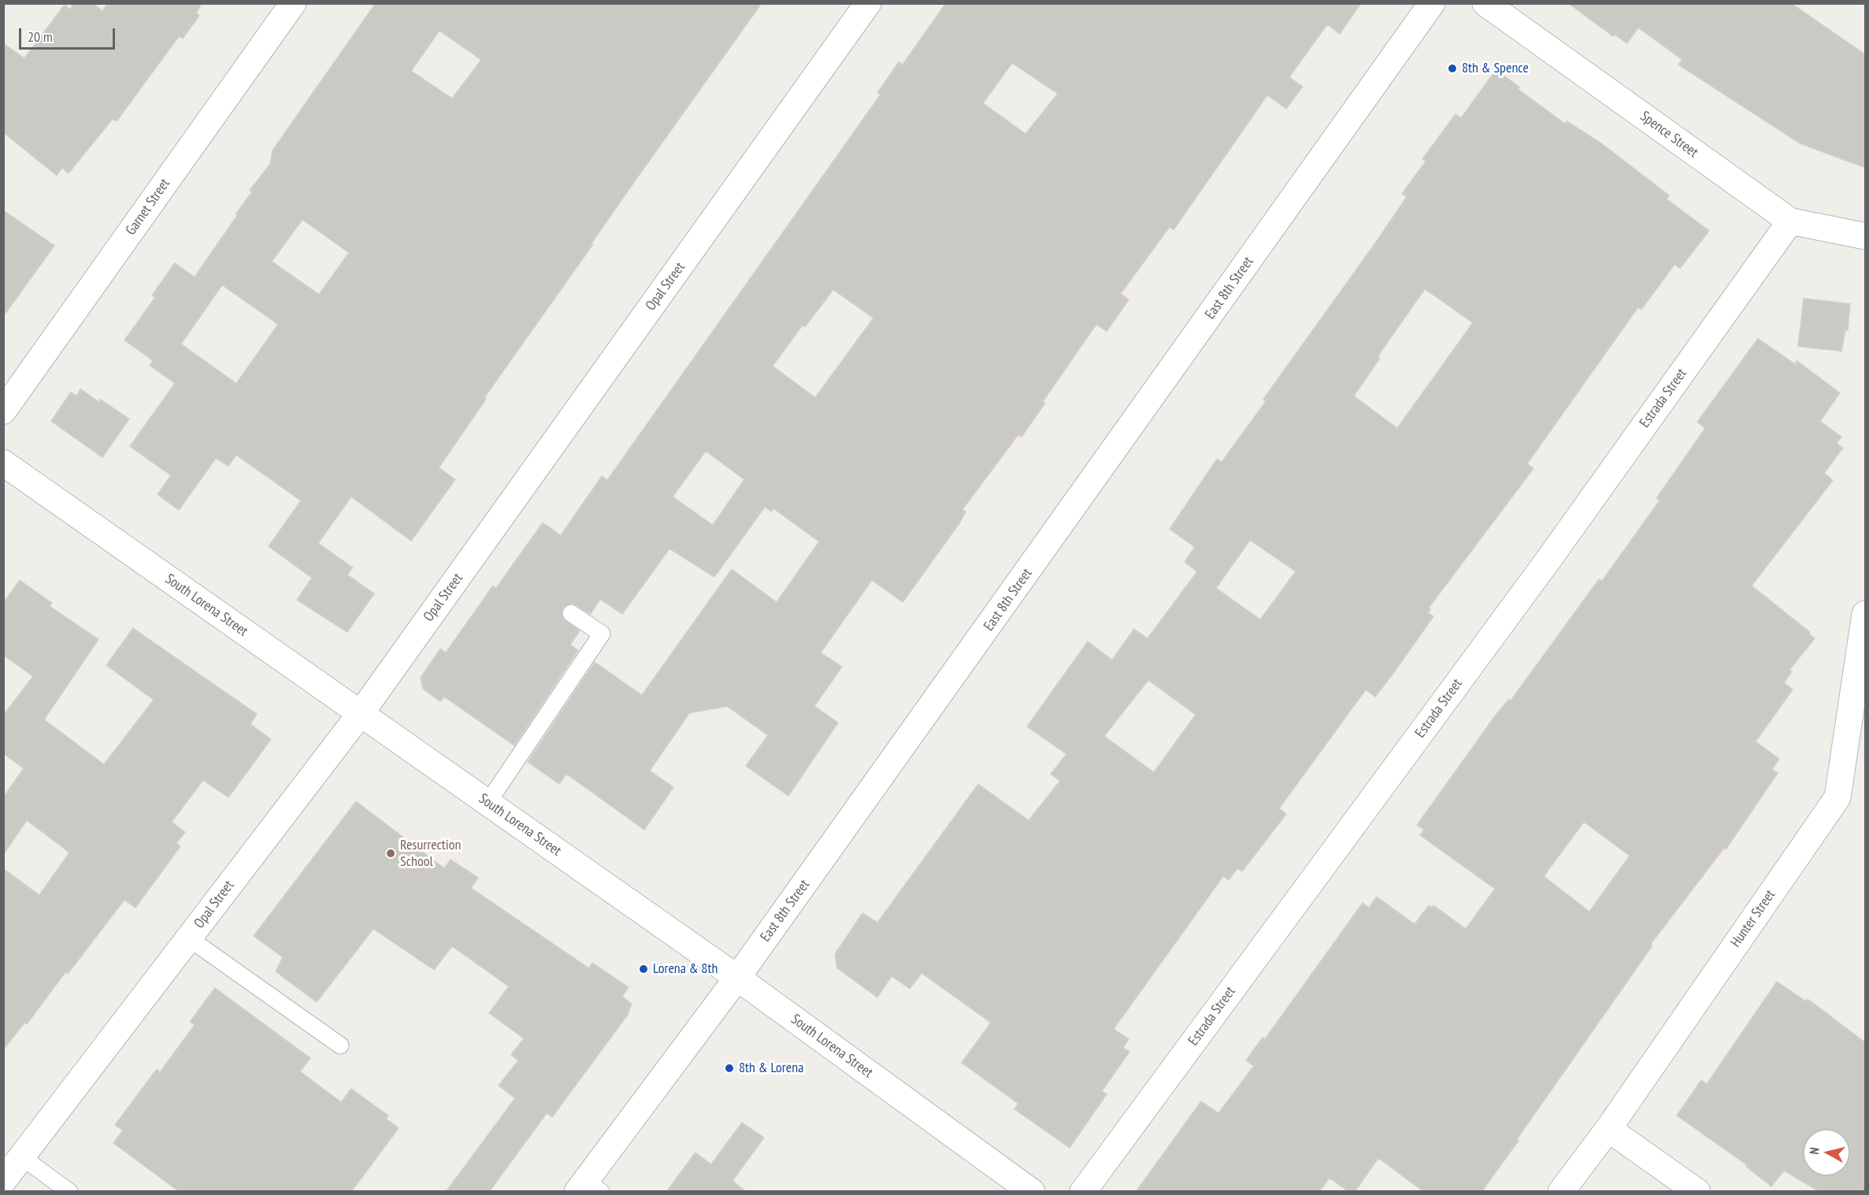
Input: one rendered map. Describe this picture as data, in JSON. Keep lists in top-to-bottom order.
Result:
{
  "streets": {
    "street": [
      "Spence Street",
      "Garnet Street",
      "Opal Street",
      "East 8th Street",
      "Estrada Street",
      "South Lorena Street",
      "Hunter Street"
    ]
  },
  "crossings": [
    ["Spence Street", "Estrada Street"],
    ["Opal Street", "South Lorena Street"],
    ["East 8th Street", "South Lorena Street"]
  ],
  "places": [
    "8th & Spence",
    "Resurrection School",
    "Lorena & 8th",
    "8th & Lorena"
  ],
  "scale_bar": "20 m",
  "north": "left"
}
